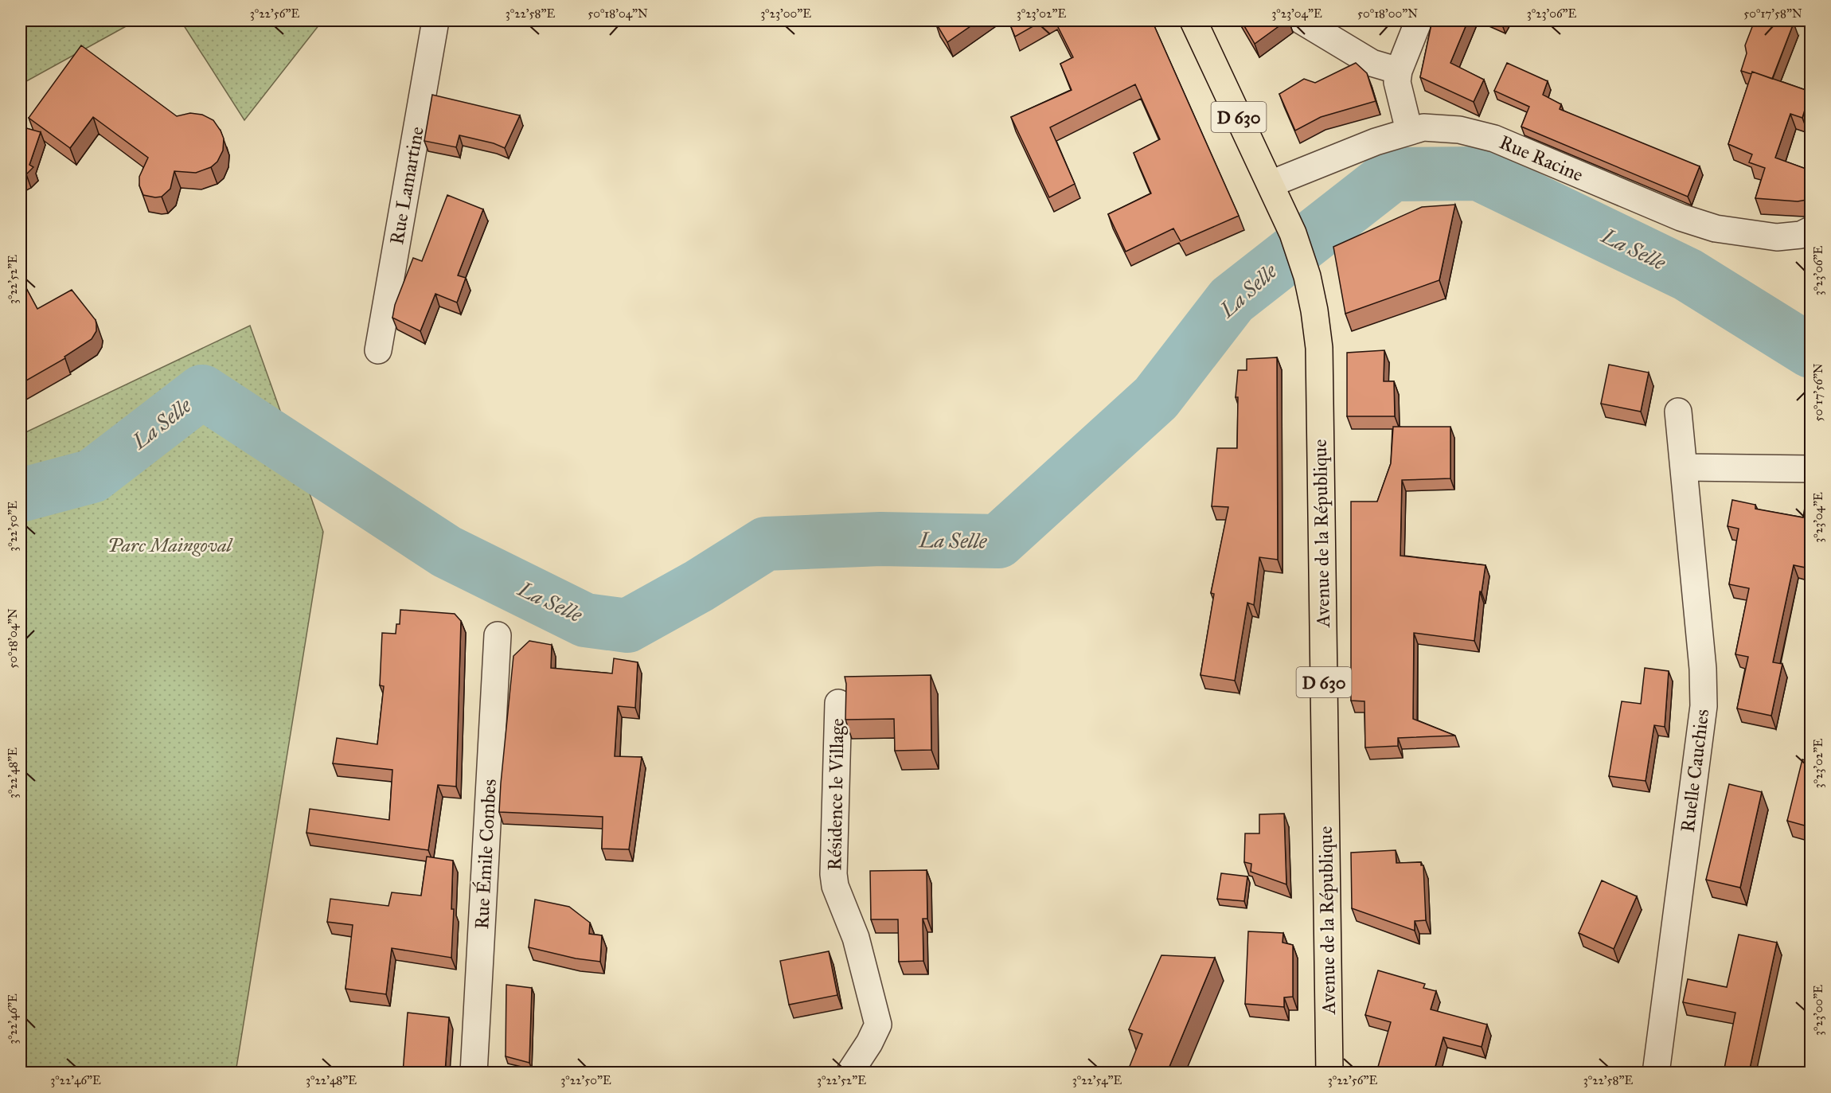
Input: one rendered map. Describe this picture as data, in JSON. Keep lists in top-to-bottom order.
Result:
{
  "streets": {
    "main road": ["D 630", "Avenue de la République"],
    "street": [
      "Rue Racine",
      "Rue Lamartine",
      "Ruelle Cauchies",
      "Résidence le Village",
      "Rue Émile Combes"
    ]
  },
  "crossings": [
    ["Rue Racine", "Avenue de la République"]
  ],
  "water": ["La Selle"],
  "parks": ["Parc Maingoval"],
  "coordinates": [
    "3°22'56\"E",
    "3°22'58\"E",
    "50°18'04\"N",
    "3°23'00\"E",
    "3°23'02\"E",
    "3°23'04\"E",
    "50°18'00\"N",
    "3°23'06\"E",
    "50°17'58\"N",
    "3°22'52\"E",
    "50°17'56\"N",
    "3°22'50\"E",
    "3°22'48\"E",
    "3°22'46\"E",
    "3°22'54\"E"
  ]
}
